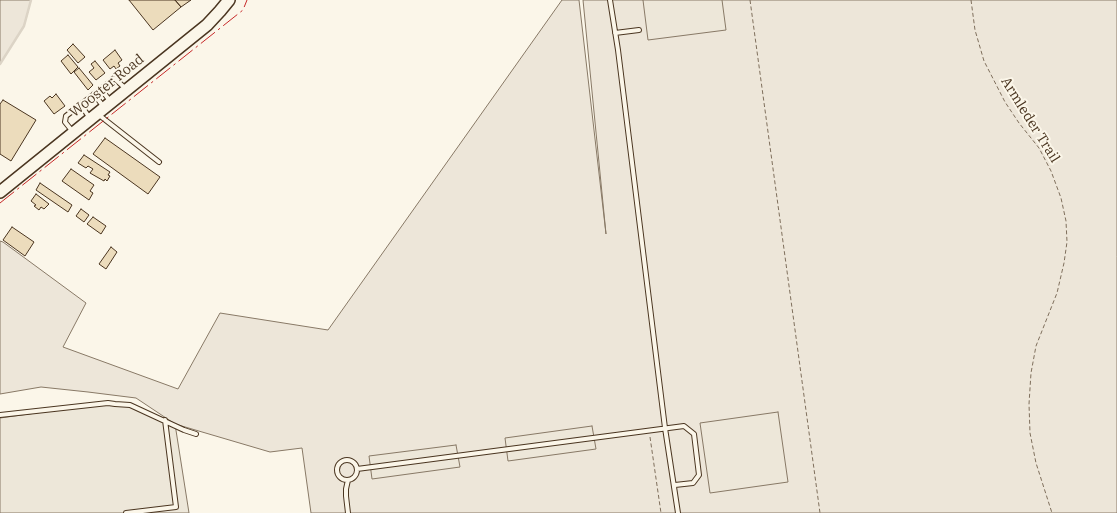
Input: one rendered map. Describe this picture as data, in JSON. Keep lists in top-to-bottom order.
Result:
{
  "streets": {
    "street": ["Wooster Road"],
    "path": ["Armleder Trail"]
  }
}
